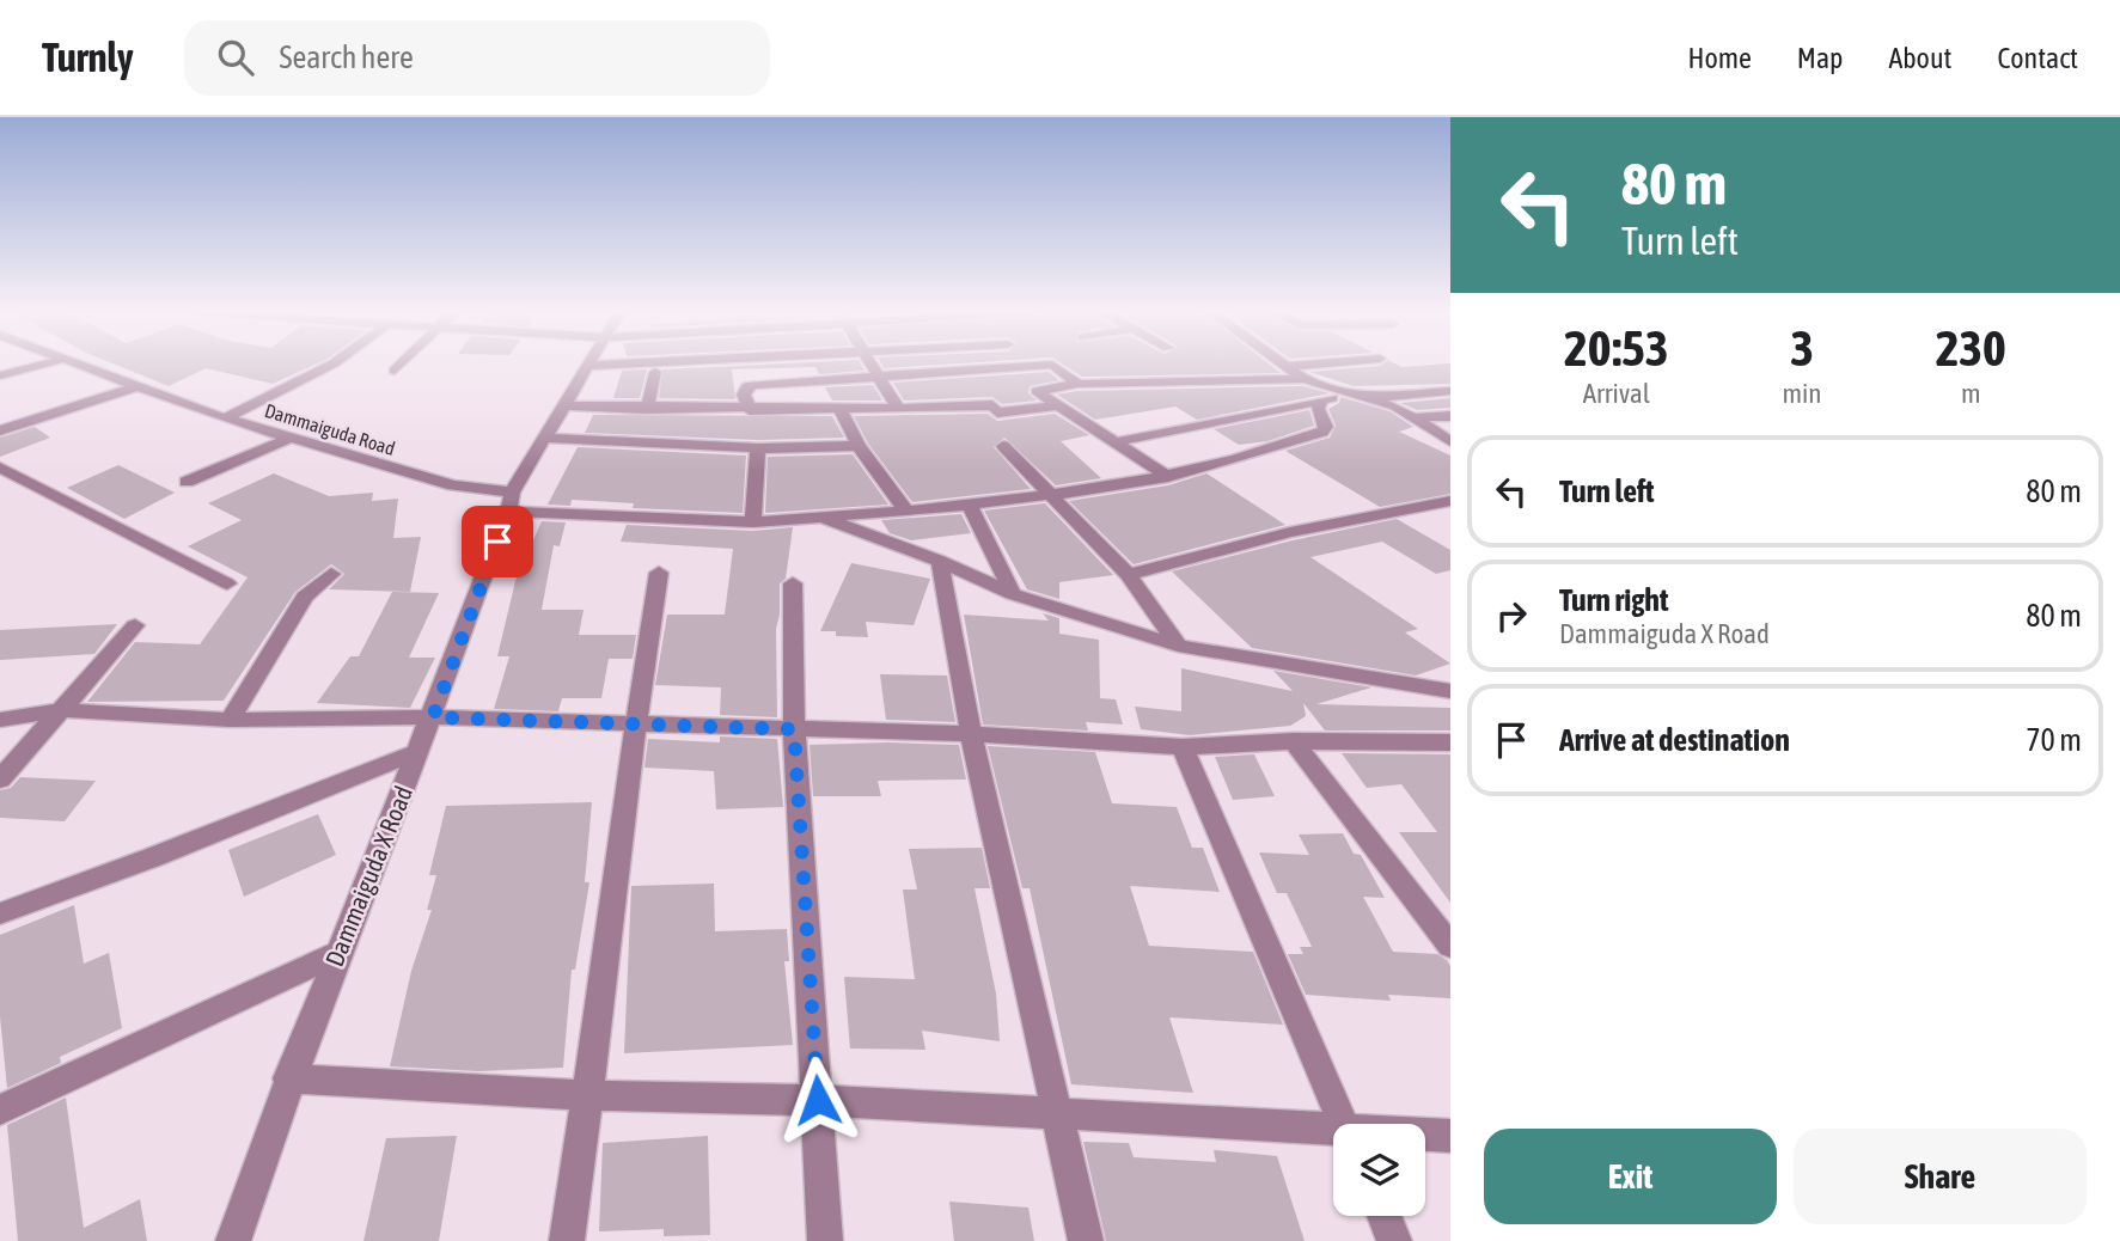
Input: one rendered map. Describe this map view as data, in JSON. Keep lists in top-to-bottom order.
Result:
{
  "streets": {
    "street": ["Dammaiguda Road", "Dammaiguda X Road"]
  },
  "crossings": [
    ["Dammaiguda Road", "Dammaiguda X Road"]
  ],
  "page": {
    "header": "Turnly",
    "search": "Search here",
    "nav": [
      "Home",
      "Map",
      "About",
      "Contact"
    ],
    "turn": ["80 m", "Turn left"],
    "eta": [
      "20:53",
      "Arrival",
      "3",
      "min",
      "230",
      "m"
    ],
    "list": [
      {
        "name": "Turn left",
        "value": "80 m"
      },
      {
        "name": "Turn right",
        "note": "Dammaiguda X Road",
        "value": "80 m"
      },
      {
        "name": "Arrive at destination",
        "value": "70 m"
      }
    ],
    "buttons": ["Exit", "Share"]
  }
}
